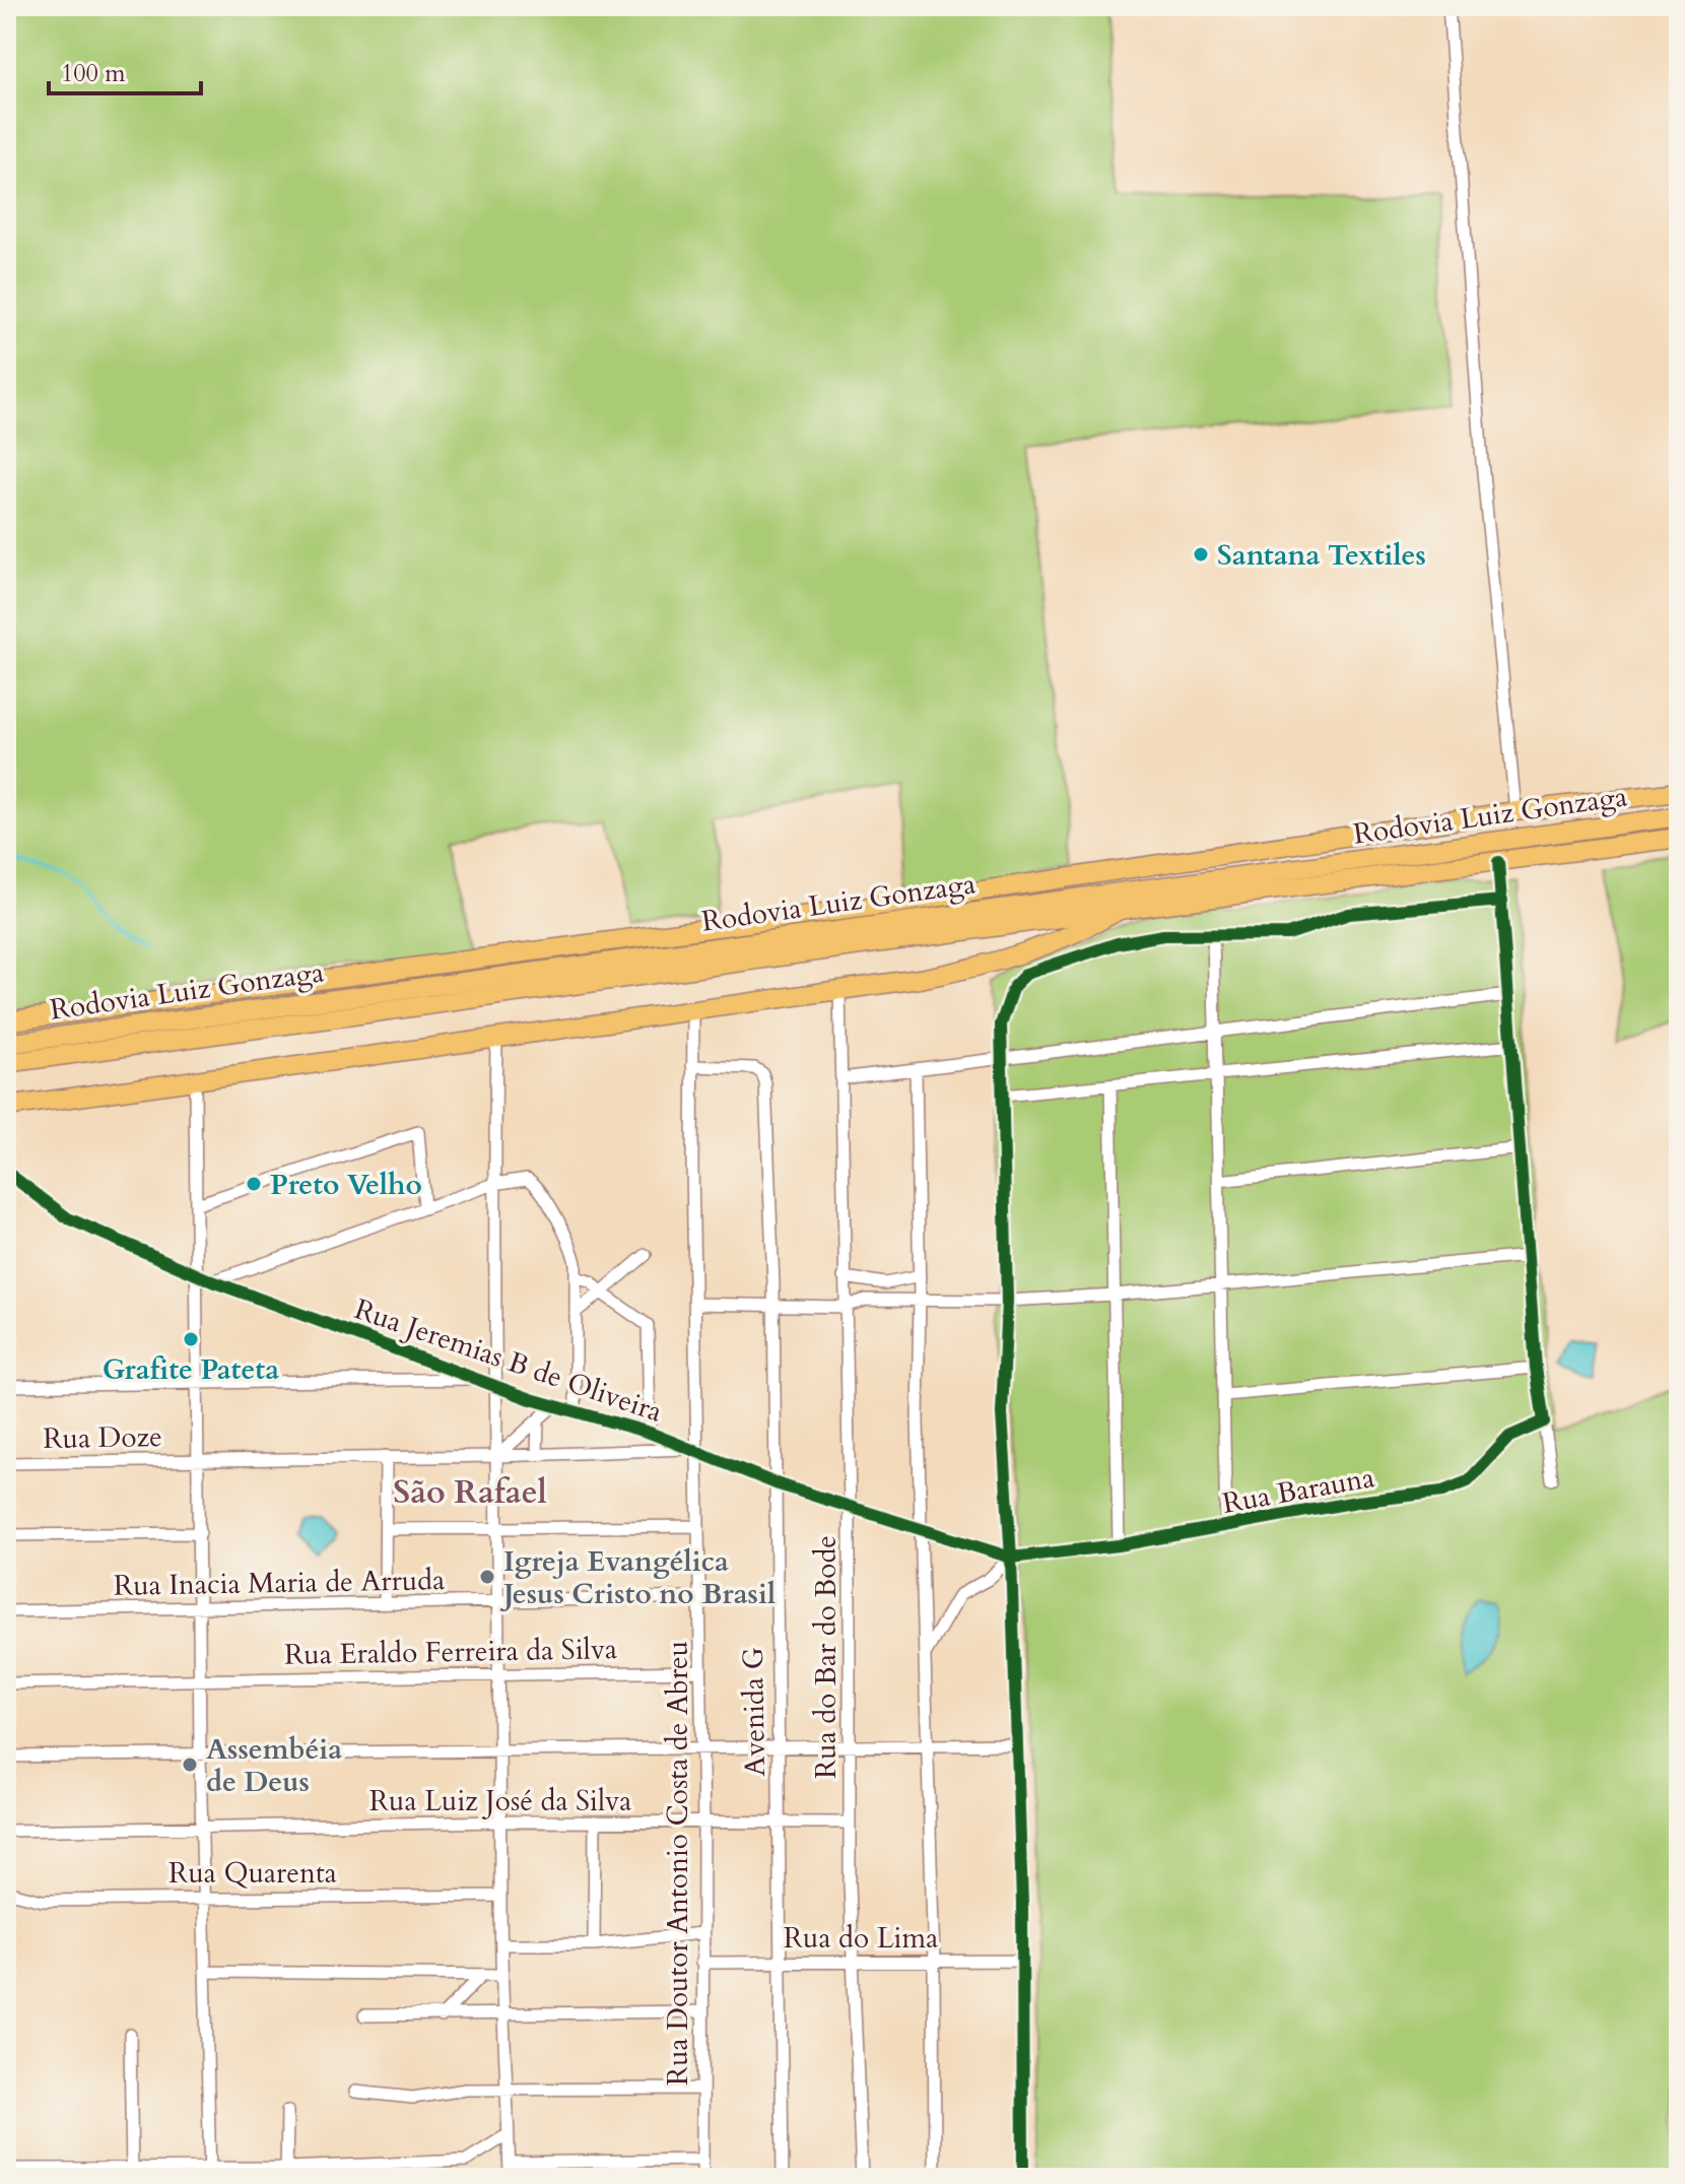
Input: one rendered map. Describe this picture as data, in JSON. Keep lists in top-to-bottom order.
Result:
{
  "streets": {
    "main road": ["Rodovia Luiz Gonzaga"],
    "street": [
      "Rua Jeremias B de Oliveira",
      "Rua Doze",
      "Rua Barauna",
      "Rua Inacia Maria de Arruda",
      "Rua Eraldo Ferreira da Silva",
      "Rua do Bar do Bode",
      "Avenida G",
      "Rua Luiz José da Silva",
      "Rua Doutor Antonio Costa de Abreu",
      "Rua Quarenta",
      "Rua do Lima"
    ]
  },
  "crossings": [
    ["Rua Jeremias B de Oliveira", "Rua Doze"],
    ["Rua Jeremias B de Oliveira", "Rua Barauna"],
    ["Rua Jeremias B de Oliveira", "Rua do Bar do Bode"],
    ["Rua Jeremias B de Oliveira", "Avenida G"],
    ["Rua Jeremias B de Oliveira", "Rua Doutor Antonio Costa de Abreu"],
    ["Rua Doze", "Rua Doutor Antonio Costa de Abreu"],
    ["Rua Inacia Maria de Arruda", "Rua Doutor Antonio Costa de Abreu"],
    ["Rua Eraldo Ferreira da Silva", "Rua Doutor Antonio Costa de Abreu"],
    ["Rua do Bar do Bode", "Rua Luiz José da Silva"],
    ["Rua do Bar do Bode", "Rua do Lima"],
    ["Avenida G", "Rua Luiz José da Silva"],
    ["Avenida G", "Rua Doutor Antonio Costa de Abreu"],
    ["Avenida G", "Rua do Lima"],
    ["Rua Luiz José da Silva", "Rua Doutor Antonio Costa de Abreu"],
    ["Rua Doutor Antonio Costa de Abreu", "Rua do Lima"]
  ],
  "districts": ["São Rafael"],
  "places": [
    "Santana Textiles",
    "Preto Velho",
    "Grafite Pateta",
    "Igreja Evangélica Jesus Cristo no Brasil",
    "Assembéia de Deus"
  ],
  "scale_bar": "100 m"
}
